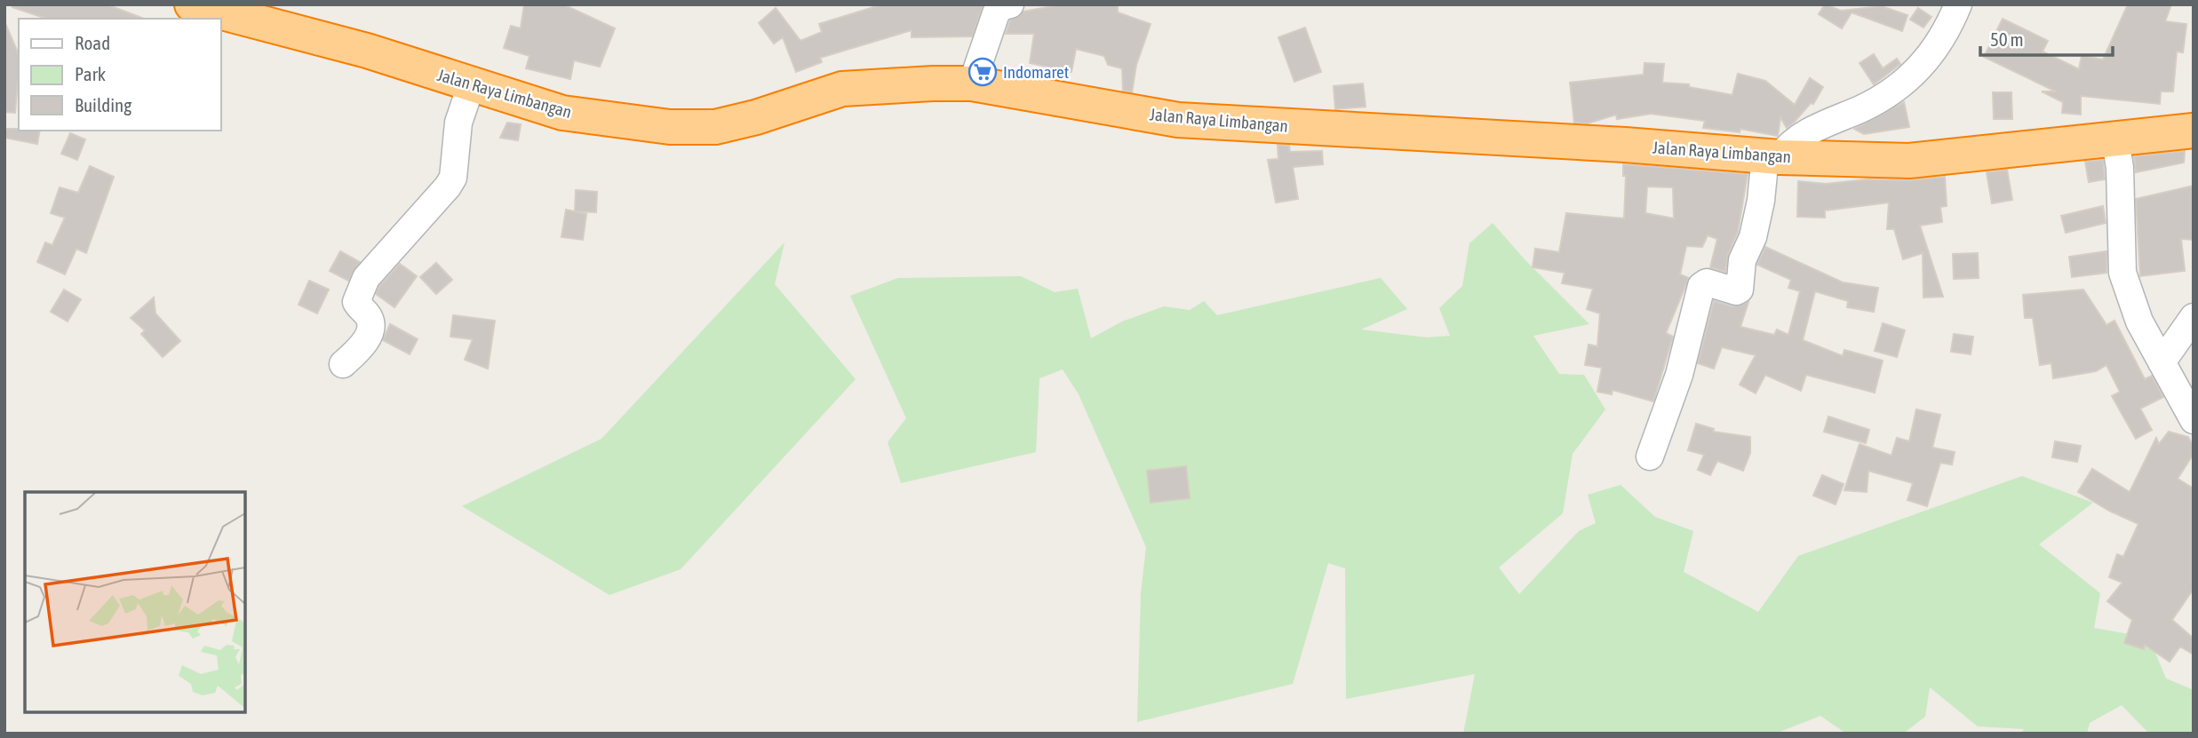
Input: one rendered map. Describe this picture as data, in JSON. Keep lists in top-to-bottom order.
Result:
{
  "streets": {
    "highway": ["Jalan Raya Limbangan"]
  },
  "places": {
    "supermarket": ["Indomaret"]
  },
  "legend": ["Road", "Park", "Building"],
  "scale_bar": "50 m"
}
